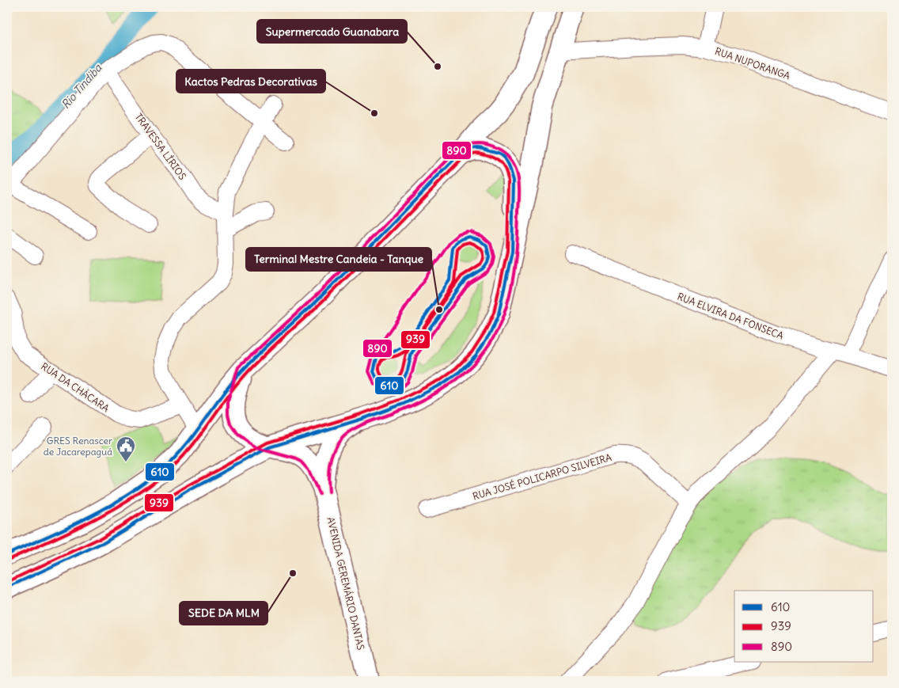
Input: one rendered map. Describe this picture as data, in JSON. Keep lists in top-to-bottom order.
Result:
{
  "streets": {
    "main road": ["AVENIDA GEREMÁRIO DANTAS"],
    "street": [
      "RUA NUPORANGA",
      "TRAVESSA LÍRIOS",
      "RUA ELVIRA DA FONSECA",
      "RUA DA CHÁCARA",
      "RUA JOSÉ POLICARPO SILVEIRA"
    ]
  },
  "water": ["Rio Tindiba"],
  "places": {
    "other": [
      "Supermercado Guanabara",
      "Kactos Pedras Decorativas",
      "Terminal Mestre Candeia - Tanque",
      "SEDE DA MLM"
    ],
    "public building": ["GRES Renascer de Jacarepaguá"]
  },
  "lines": ["transit line 890", "transit line 610", "transit line 939"],
  "legend": ["610", "939", "890"]
}
